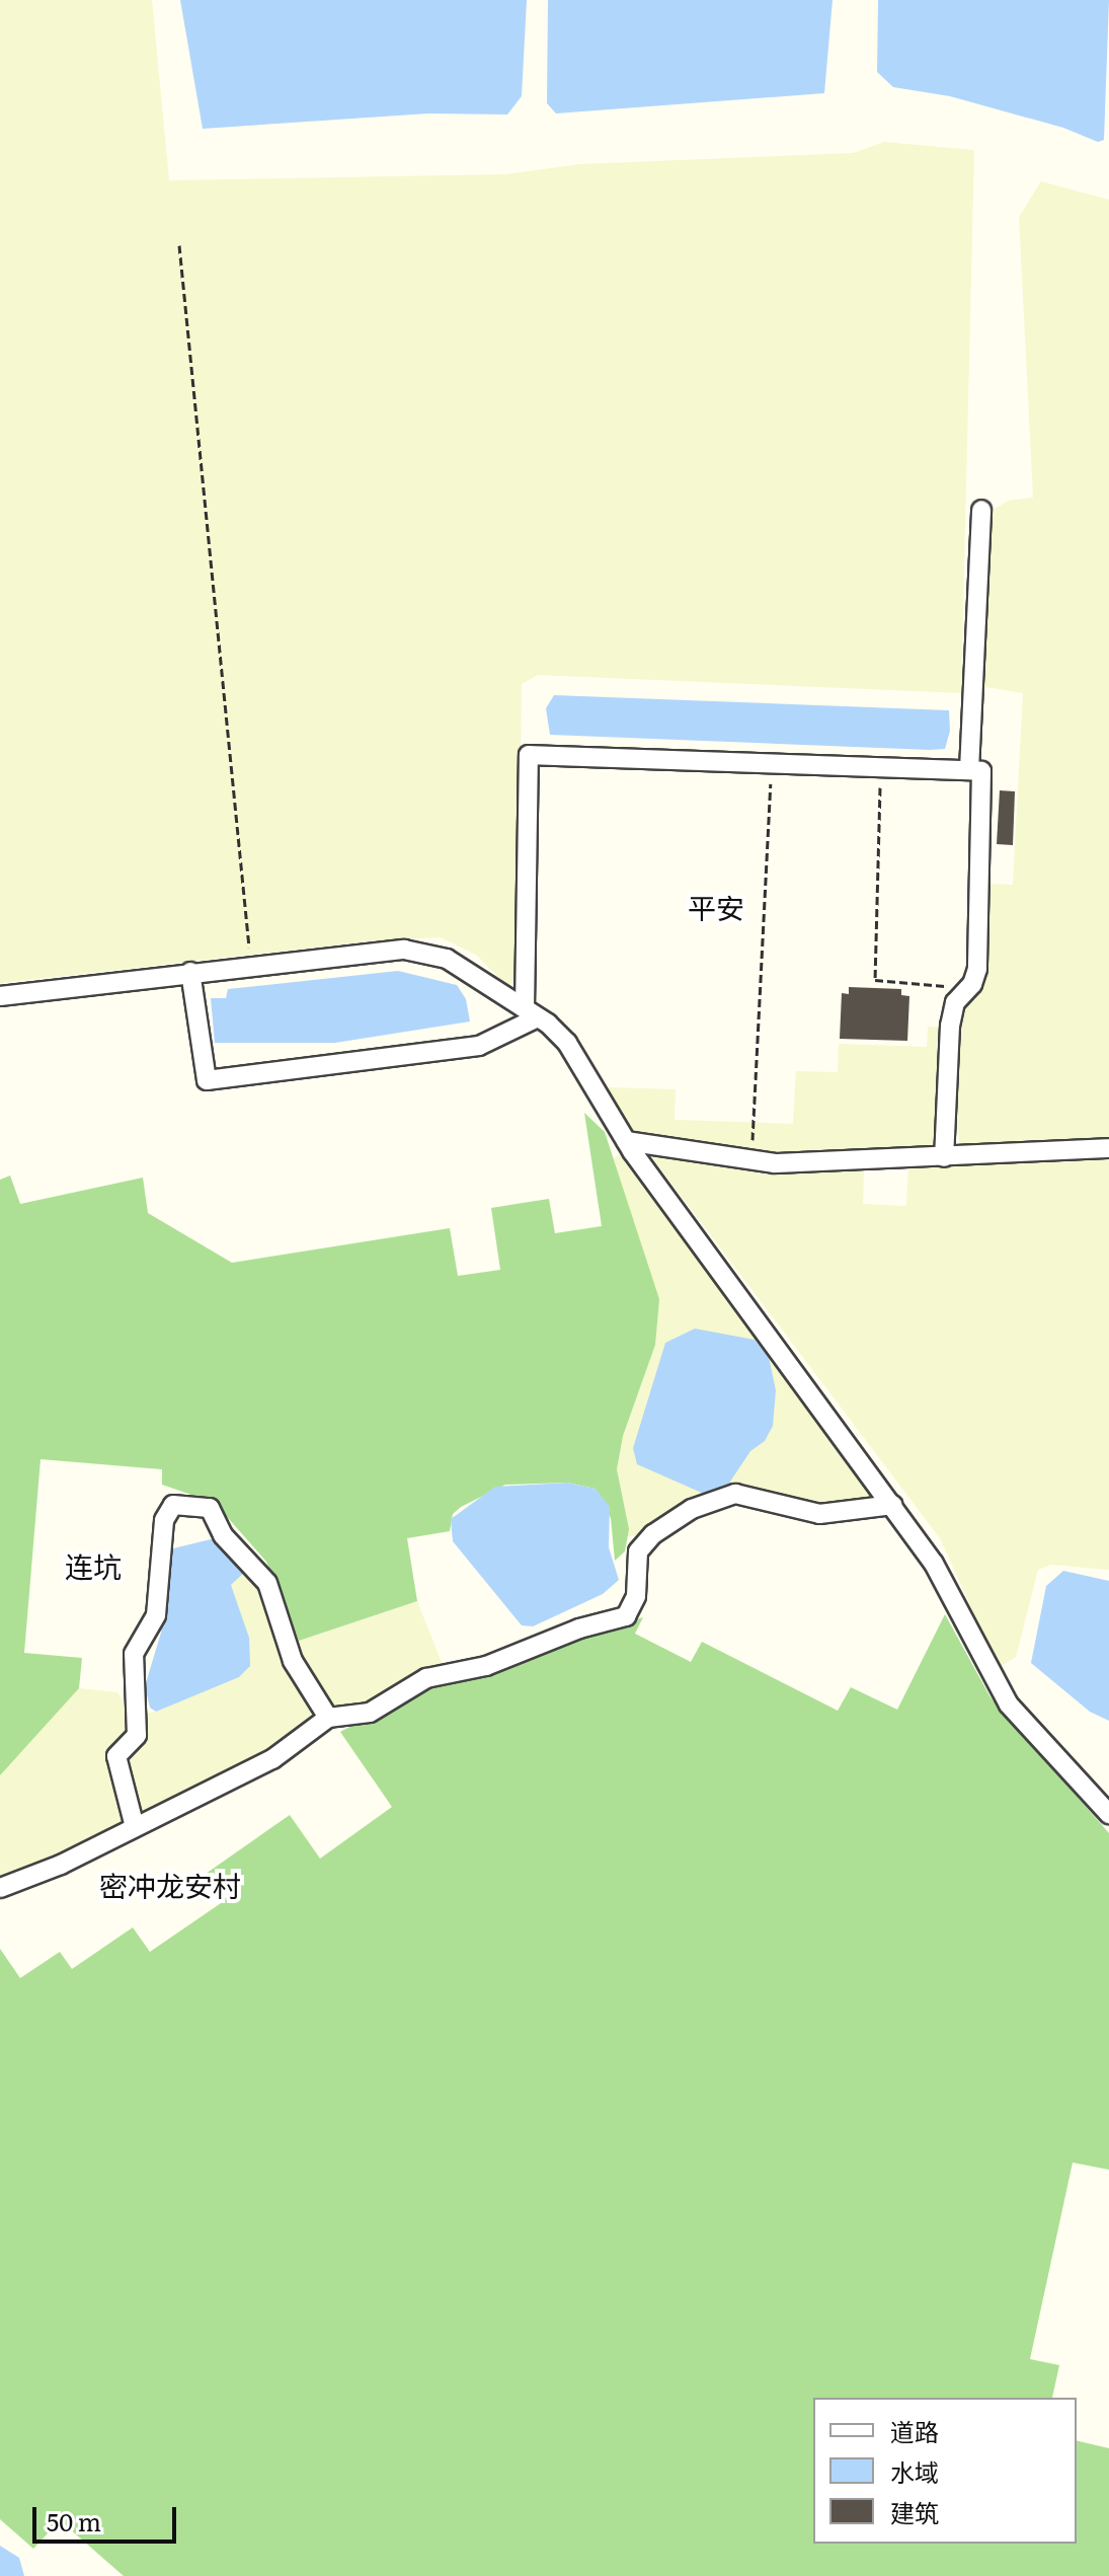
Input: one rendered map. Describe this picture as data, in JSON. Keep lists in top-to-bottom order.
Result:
{
  "districts": ["平安", "连坑", "密冲龙安村"],
  "legend": ["道路", "水域", "建筑"],
  "scale_bar": "50 m"
}
